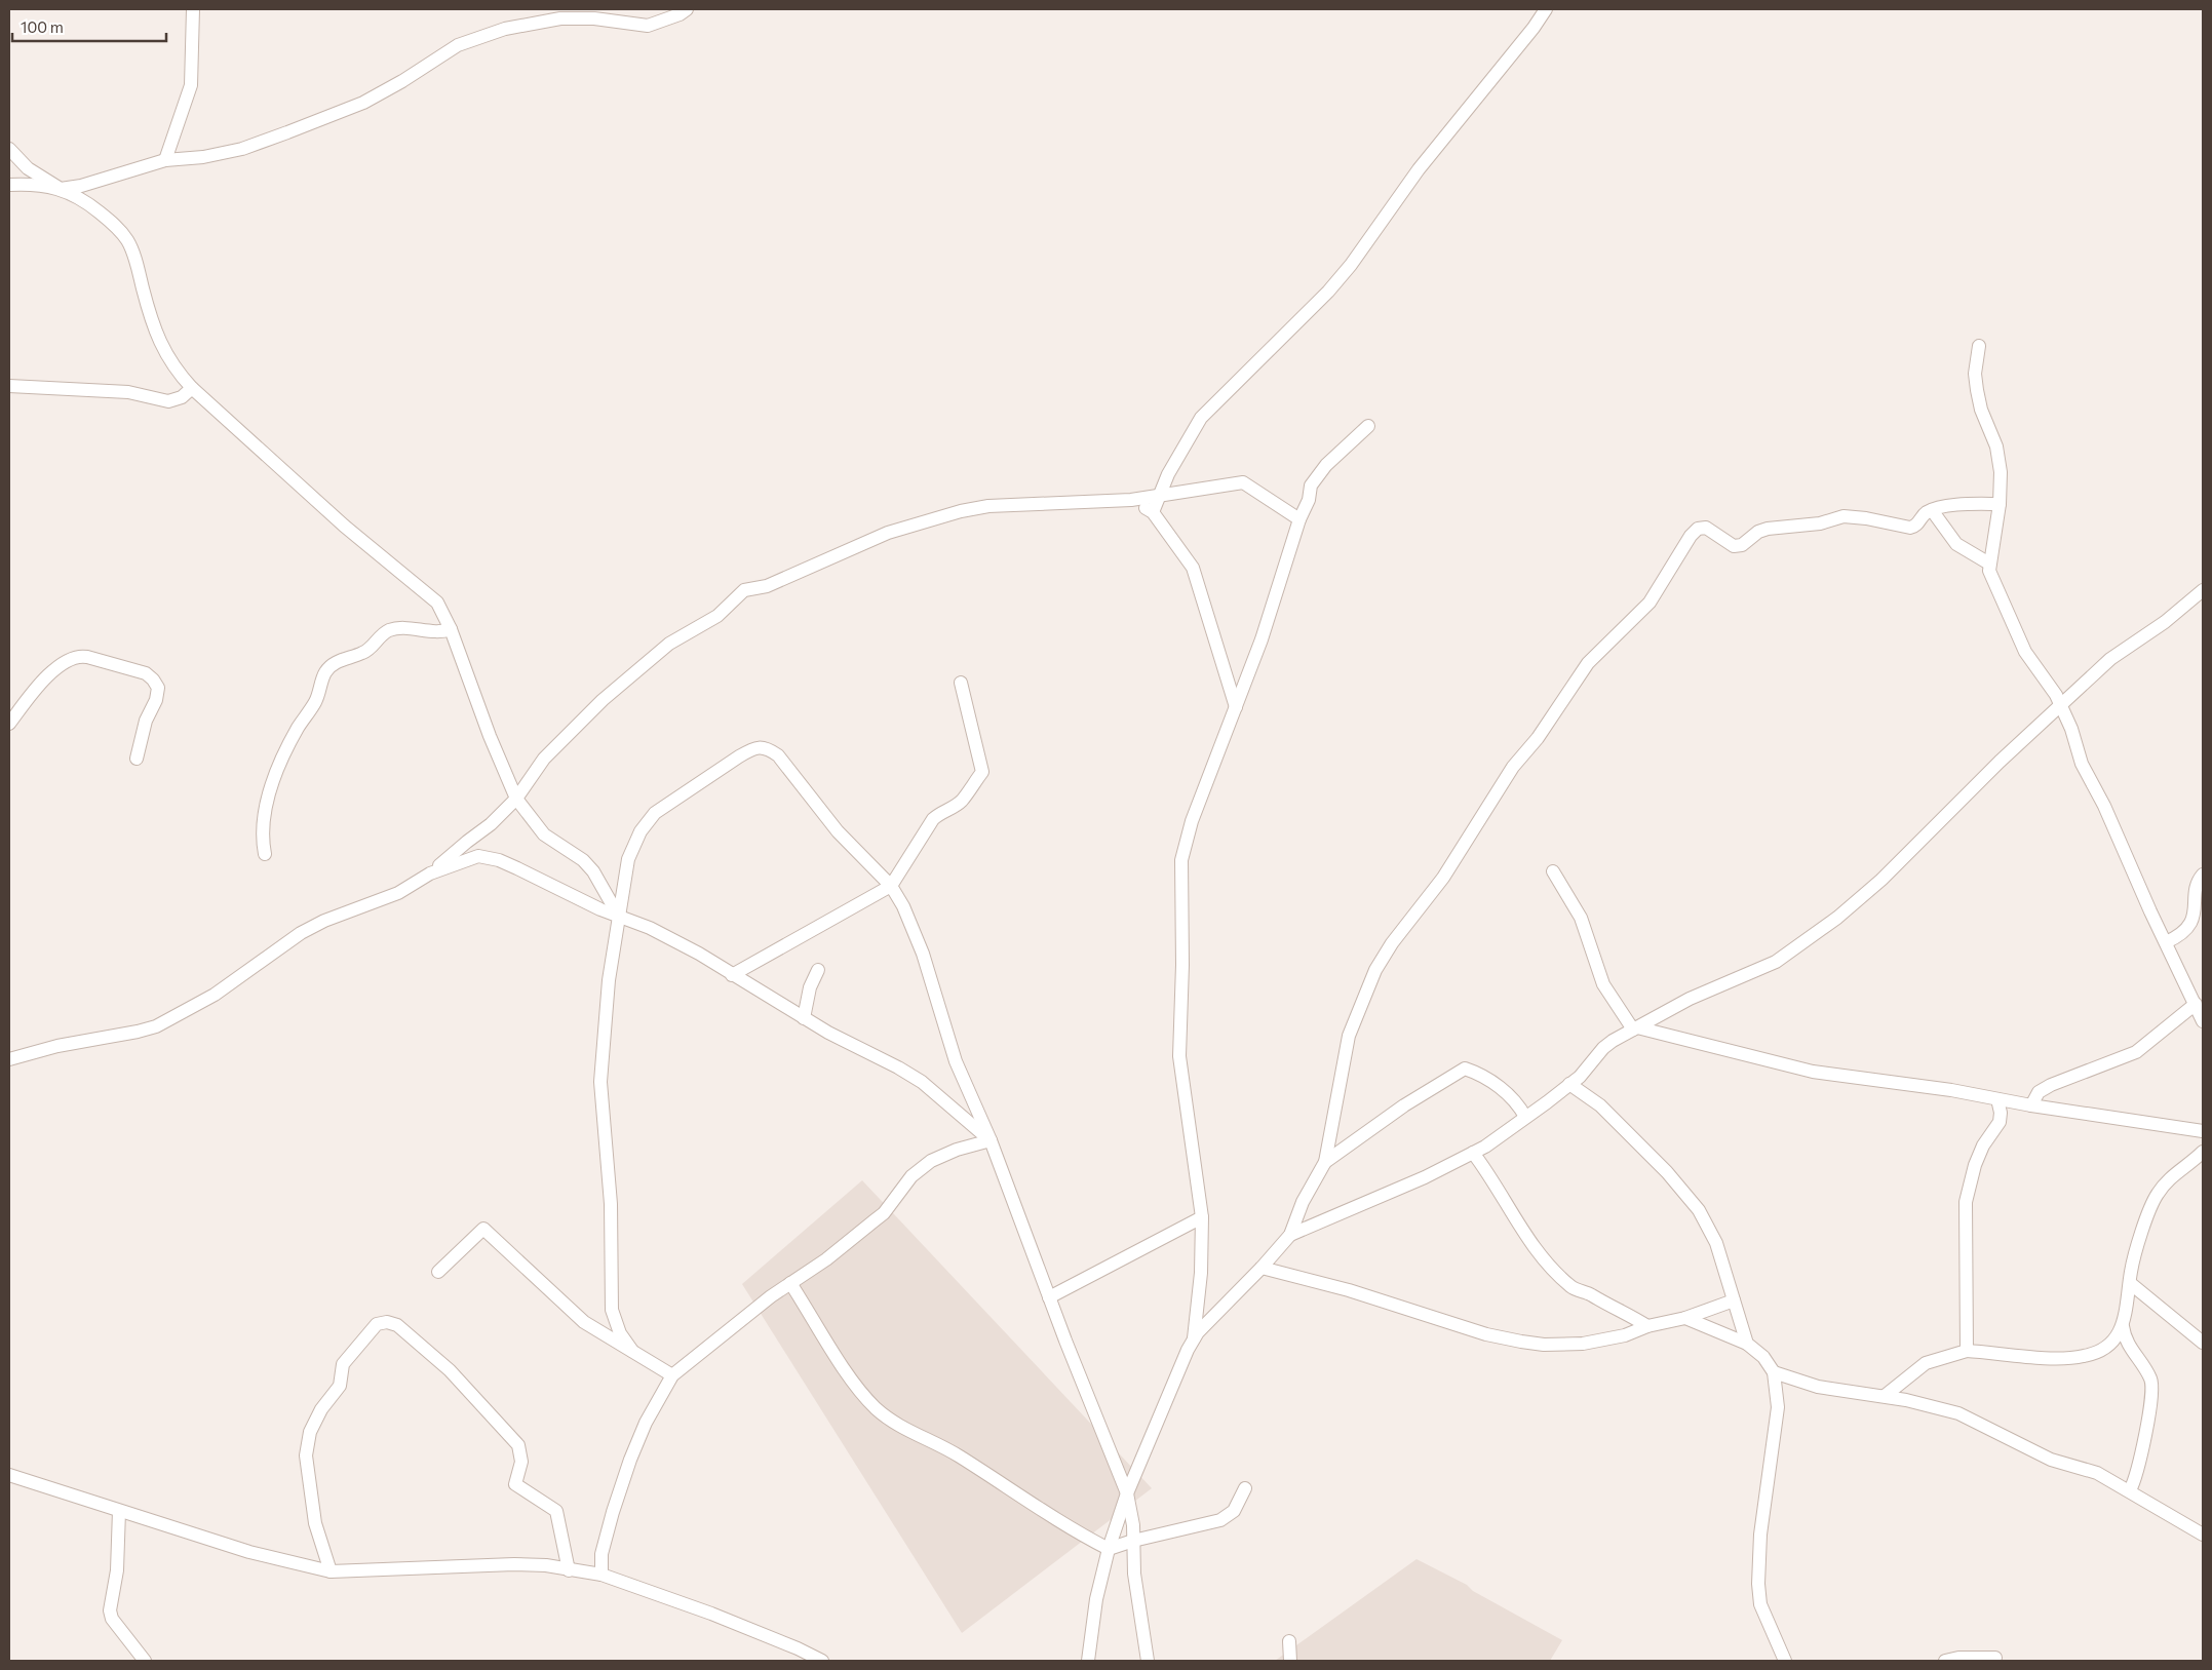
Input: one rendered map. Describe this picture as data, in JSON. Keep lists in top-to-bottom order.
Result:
{
  "scale_bar": "100 m"
}
